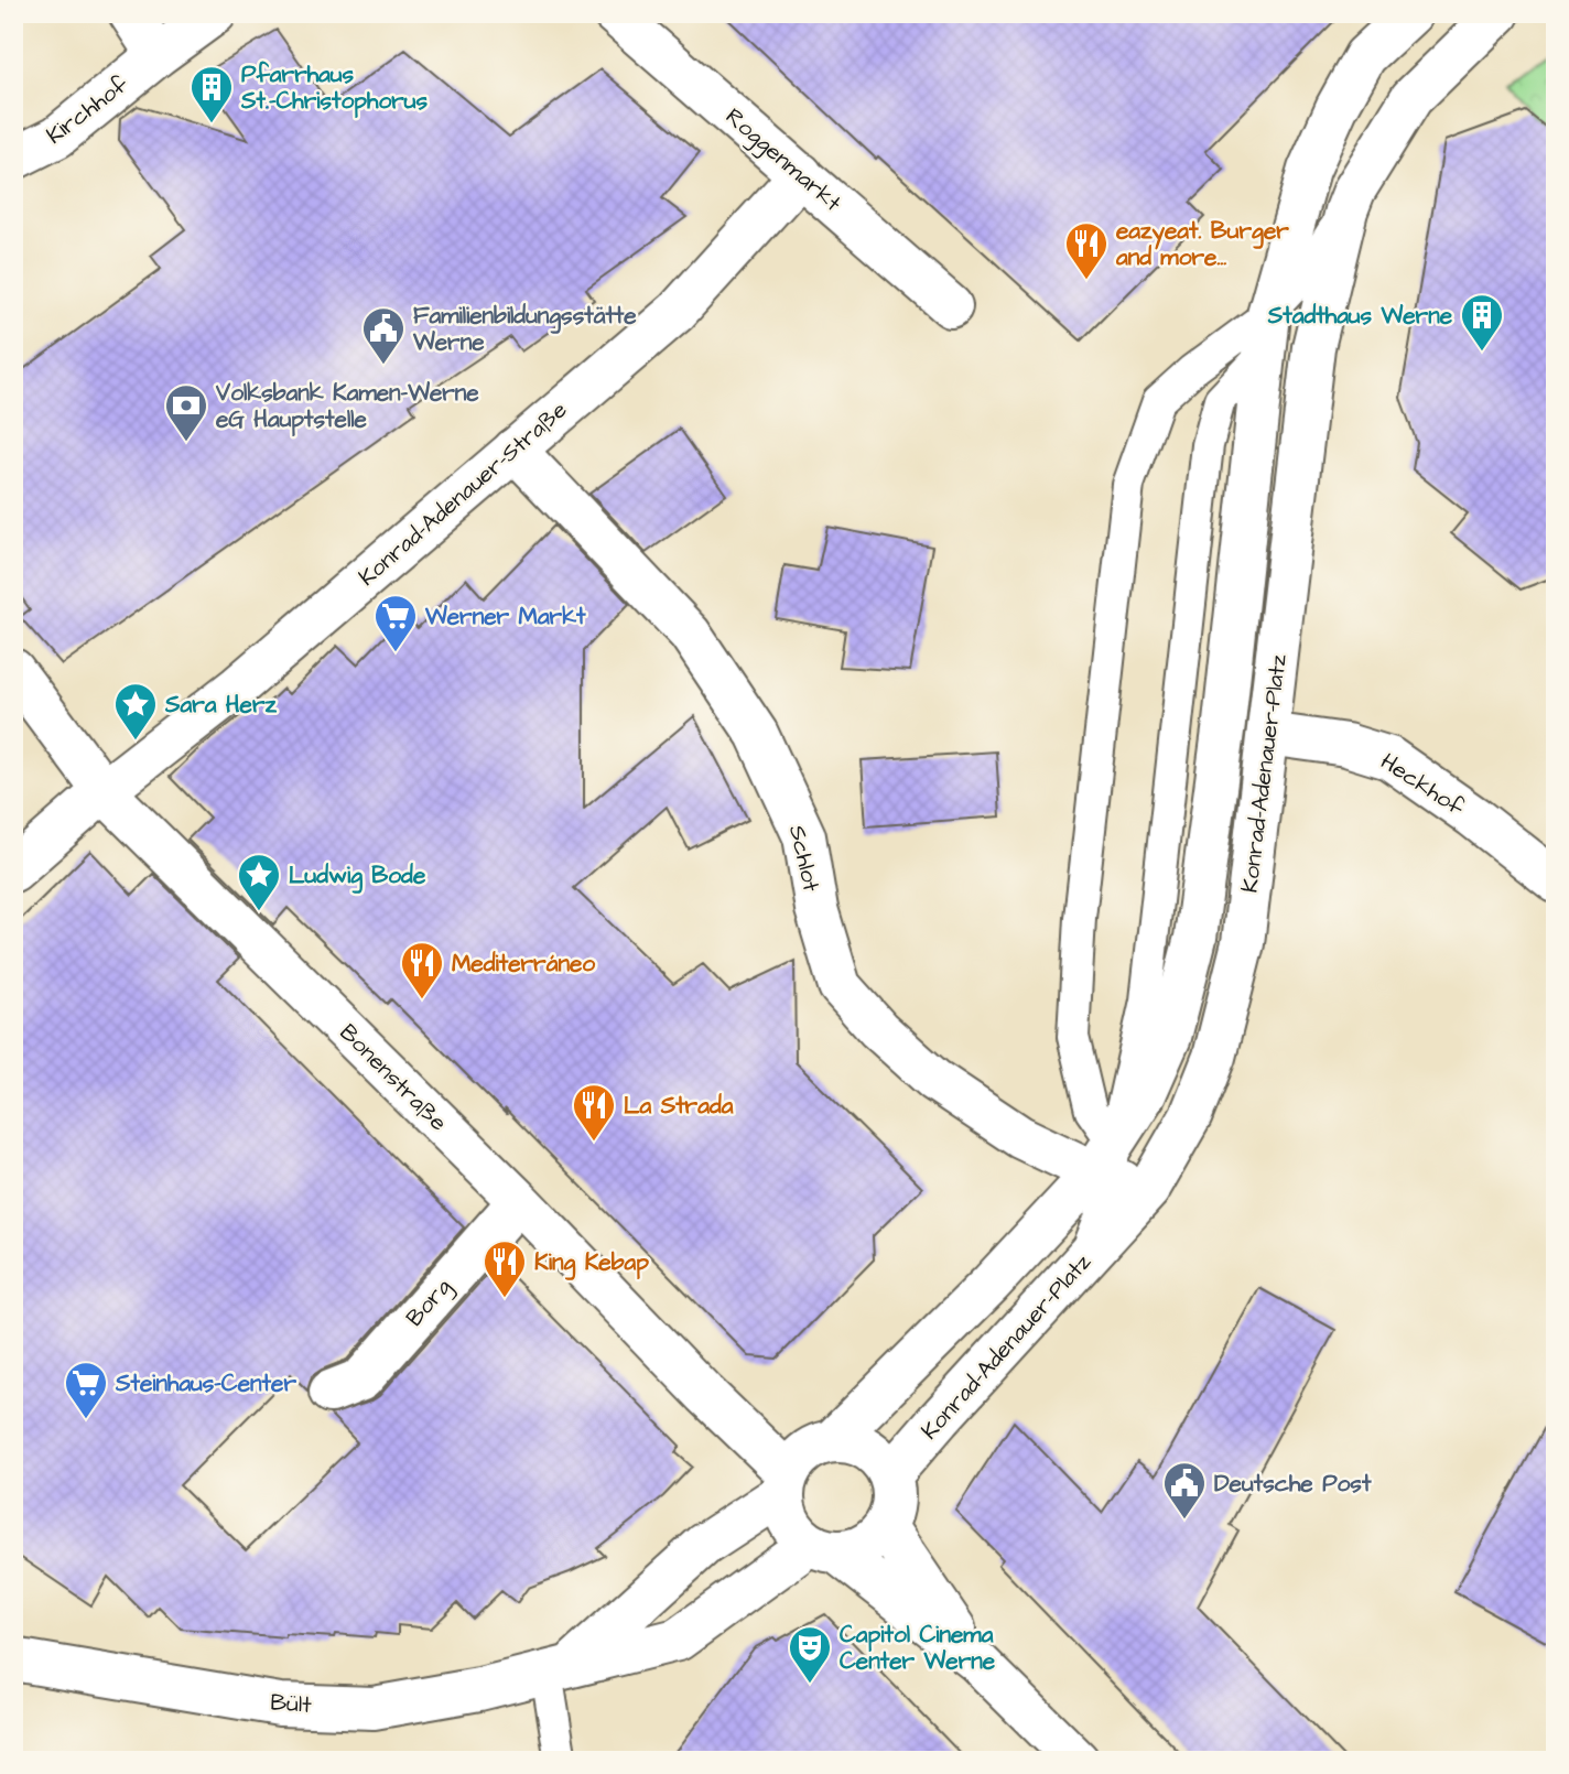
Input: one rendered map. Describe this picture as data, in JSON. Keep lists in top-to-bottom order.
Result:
{
  "streets": {
    "street": [
      "Kirchhof",
      "Roggenmarkt",
      "Konrad-Adenauer-Straße",
      "Konrad-Adenauer-Platz",
      "Heckhof",
      "Schlot",
      "Bonenstraße",
      "Borg",
      "Bült"
    ]
  },
  "crossings": [
    ["Roggenmarkt", "Konrad-Adenauer-Straße"],
    ["Konrad-Adenauer-Straße", "Schlot"],
    ["Konrad-Adenauer-Straße", "Bonenstraße"],
    ["Konrad-Adenauer-Platz", "Heckhof"],
    ["Konrad-Adenauer-Platz", "Schlot"],
    ["Konrad-Adenauer-Platz", "Bonenstraße"],
    ["Konrad-Adenauer-Platz", "Bült"],
    ["Bonenstraße", "Borg"],
    ["Bonenstraße", "Bült"]
  ],
  "places": {
    "building": ["Pfarrhaus St.-Christophorus", "Stadthaus Werne"],
    "restaurant": [
      "eazyeat. Burger and more…",
      "Mediterráneo",
      "La Strada",
      "King Kebap"
    ],
    "public building": ["Familienbildungsstätte Werne", "Deutsche Post"],
    "bank": ["Volksbank Kamen-Werne eG Hauptstelle"],
    "supermarket": ["Werner Markt", "Steinhaus-Center"],
    "place": ["Sara Herz", "Ludwig Bode"],
    "theatre": ["Capitol Cinema Center Werne"]
  }
}
